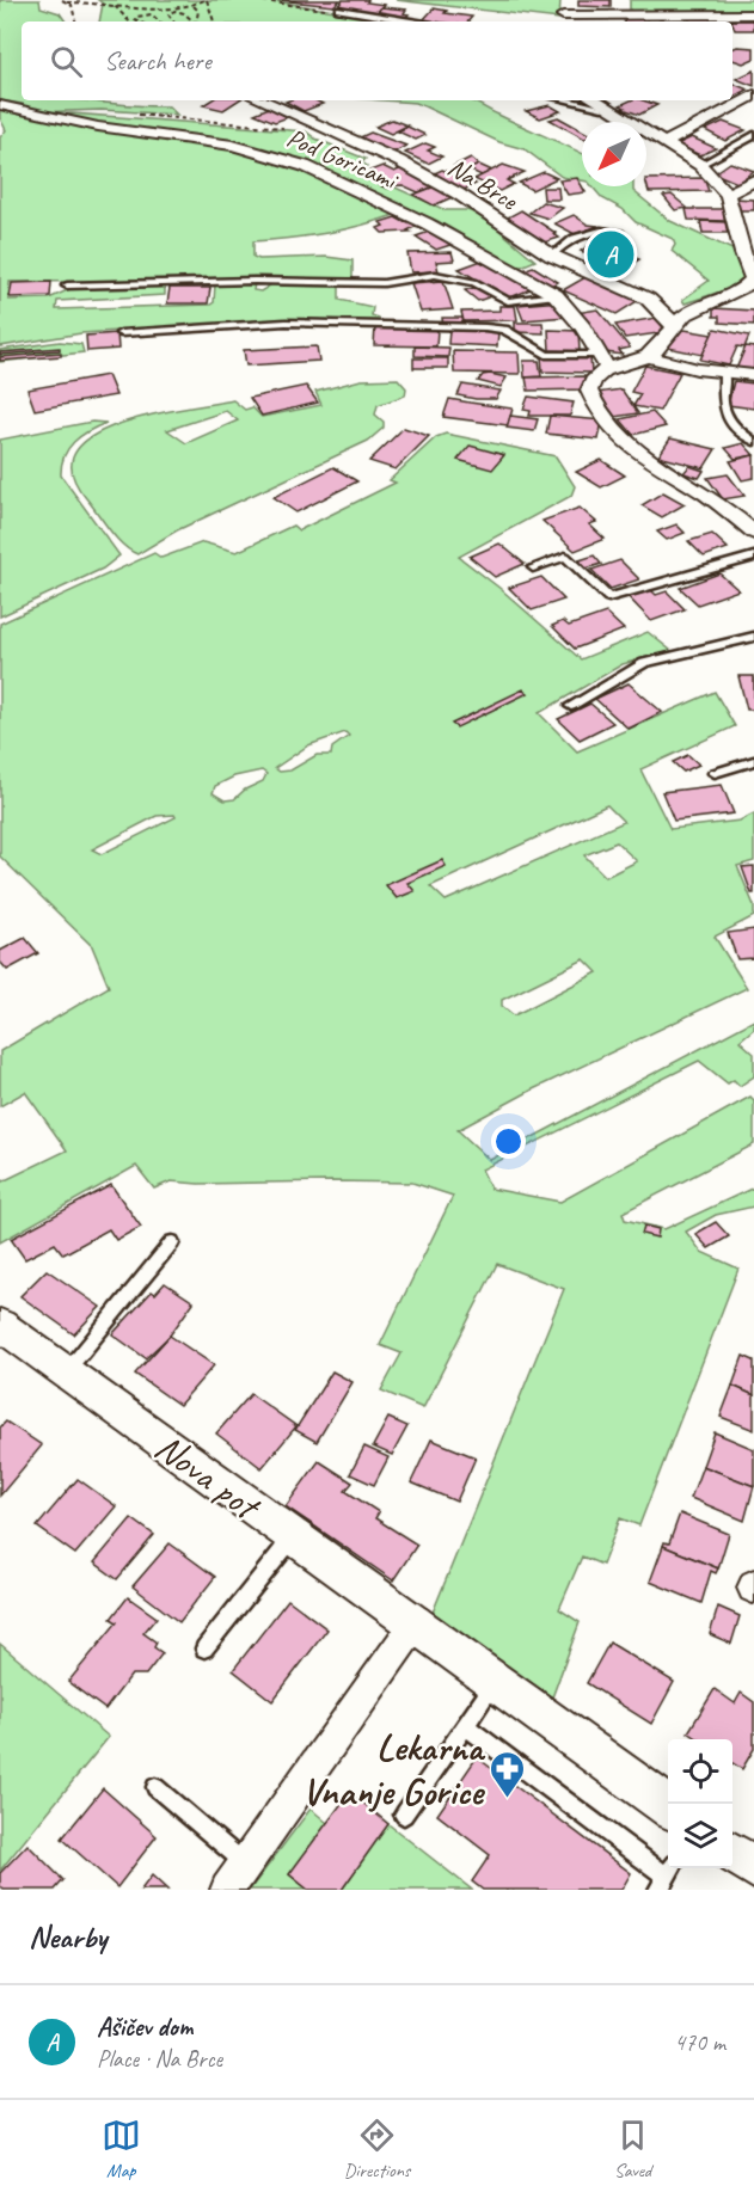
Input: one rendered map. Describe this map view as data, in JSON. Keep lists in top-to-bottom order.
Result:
{
  "streets": {
    "street": ["Pod Goricami", "Na Brce", "Nova pot"]
  },
  "places": {
    "pharmacy": ["Lekarna Vnanje Gorice"]
  },
  "north": "bottom left",
  "page": {
    "search": "Search here",
    "pins": "A",
    "heading": "Nearby",
    "list": [
      {
        "mark": "A",
        "name": "Ašičev dom",
        "note": "Place · Na Brce",
        "value": "470 m"
      }
    ],
    "nav": ["Map", "Directions", "Saved"]
  }
}
